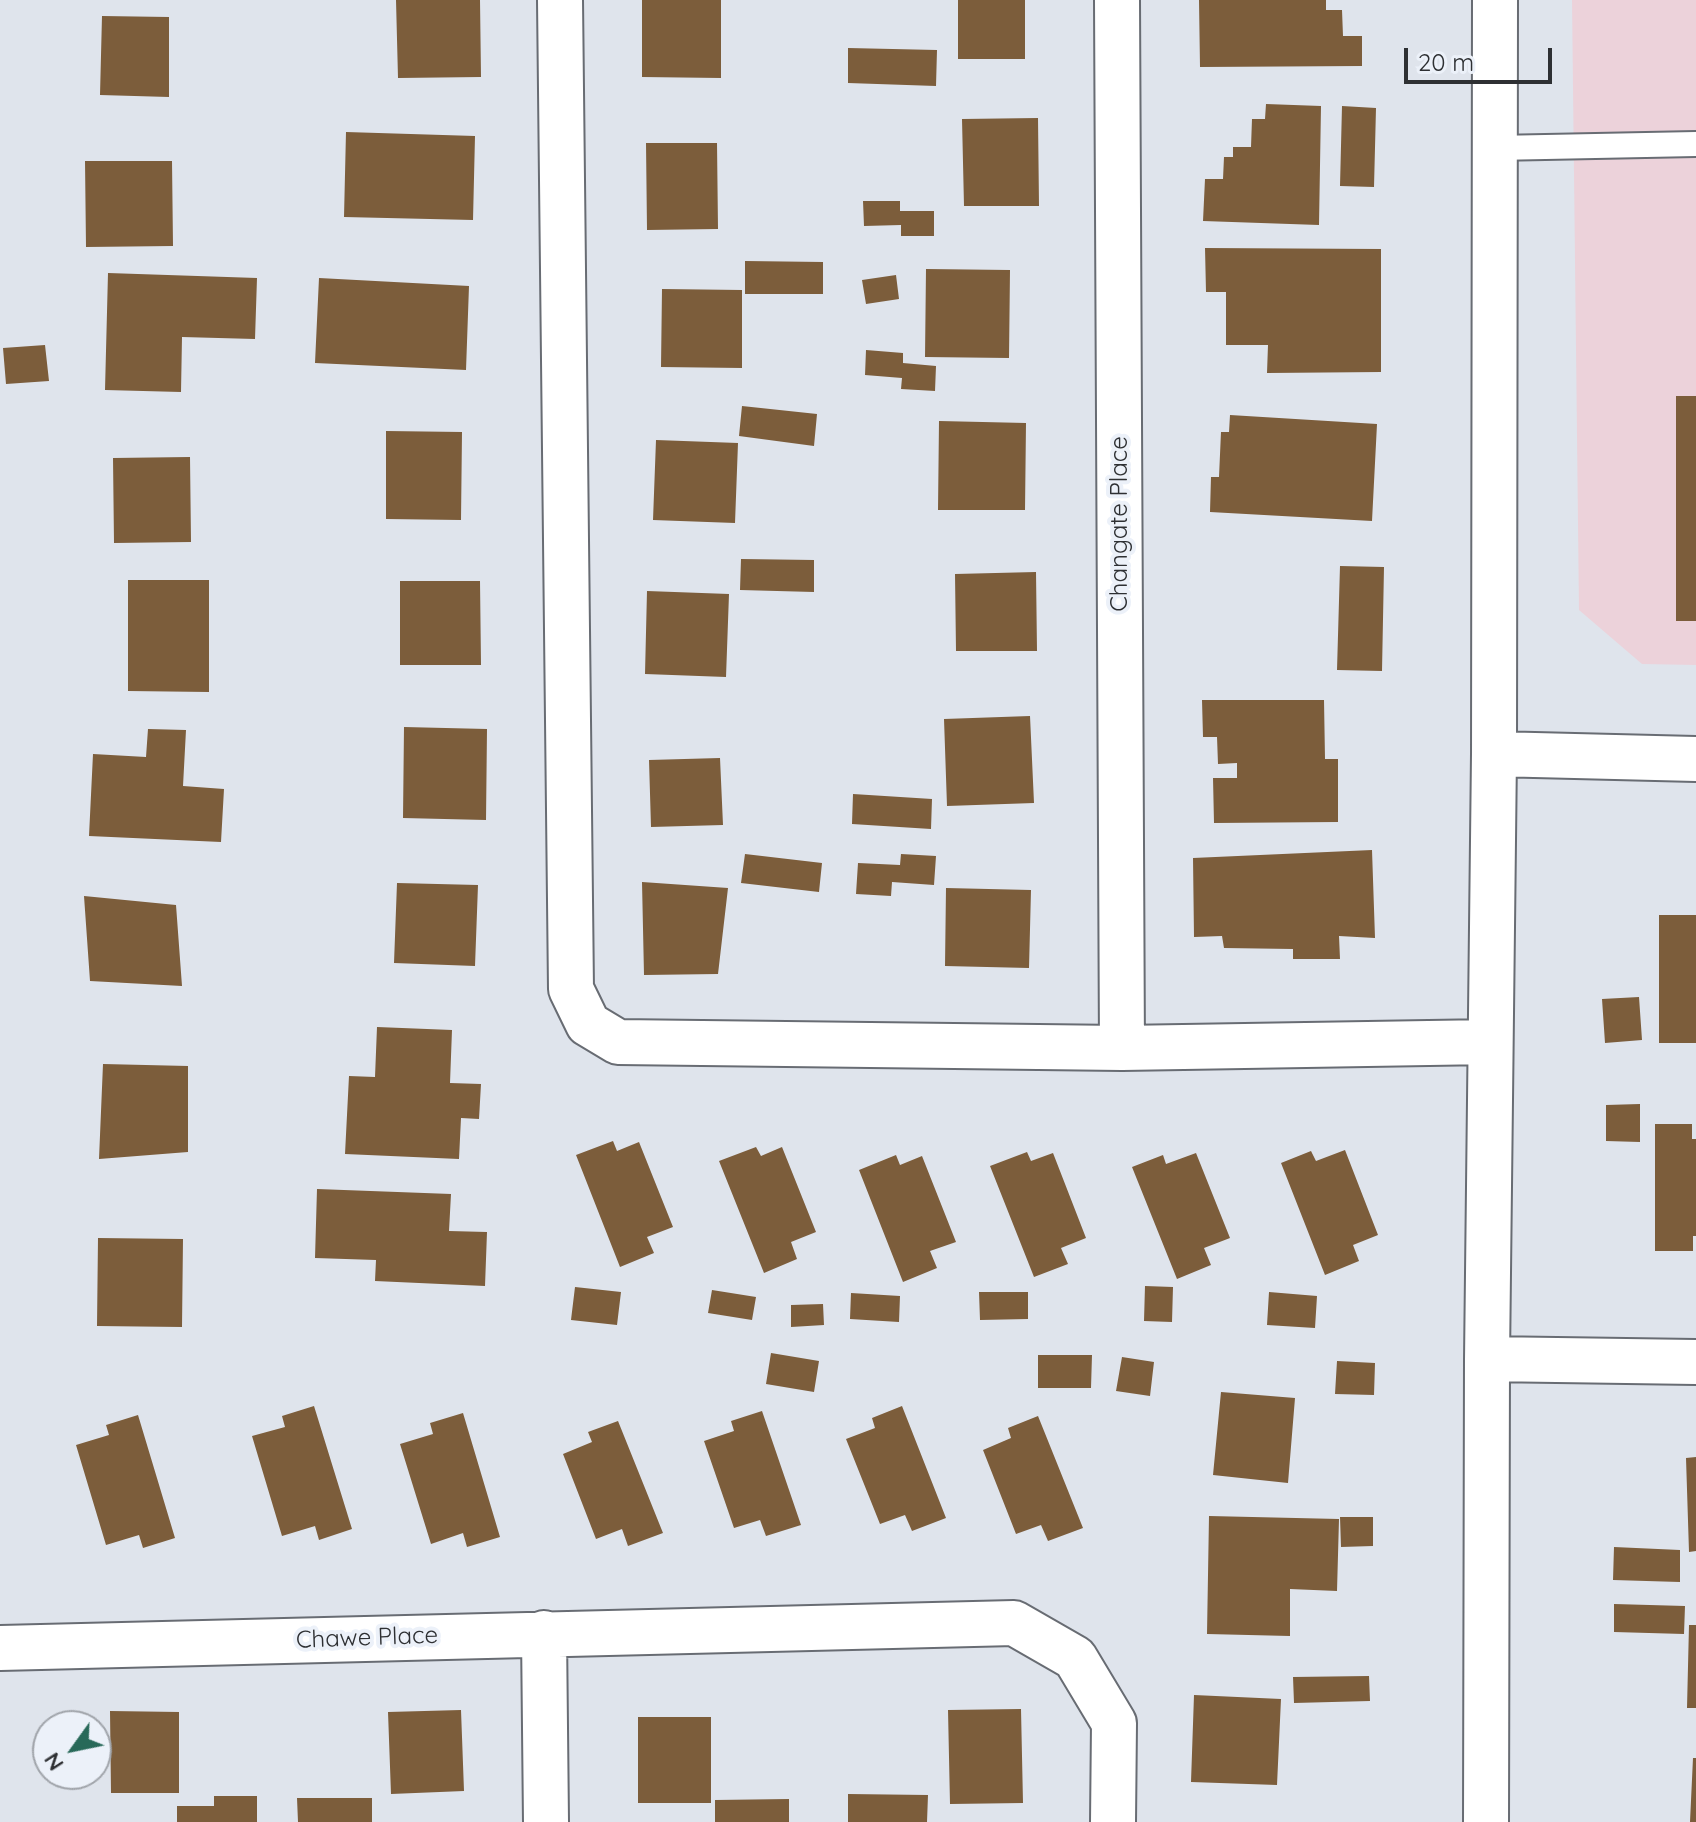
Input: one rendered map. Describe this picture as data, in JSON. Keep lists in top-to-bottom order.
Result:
{
  "streets": {
    "street": ["Changate Place", "Chawe Place"]
  },
  "scale_bar": "20 m",
  "north": "bottom left"
}
